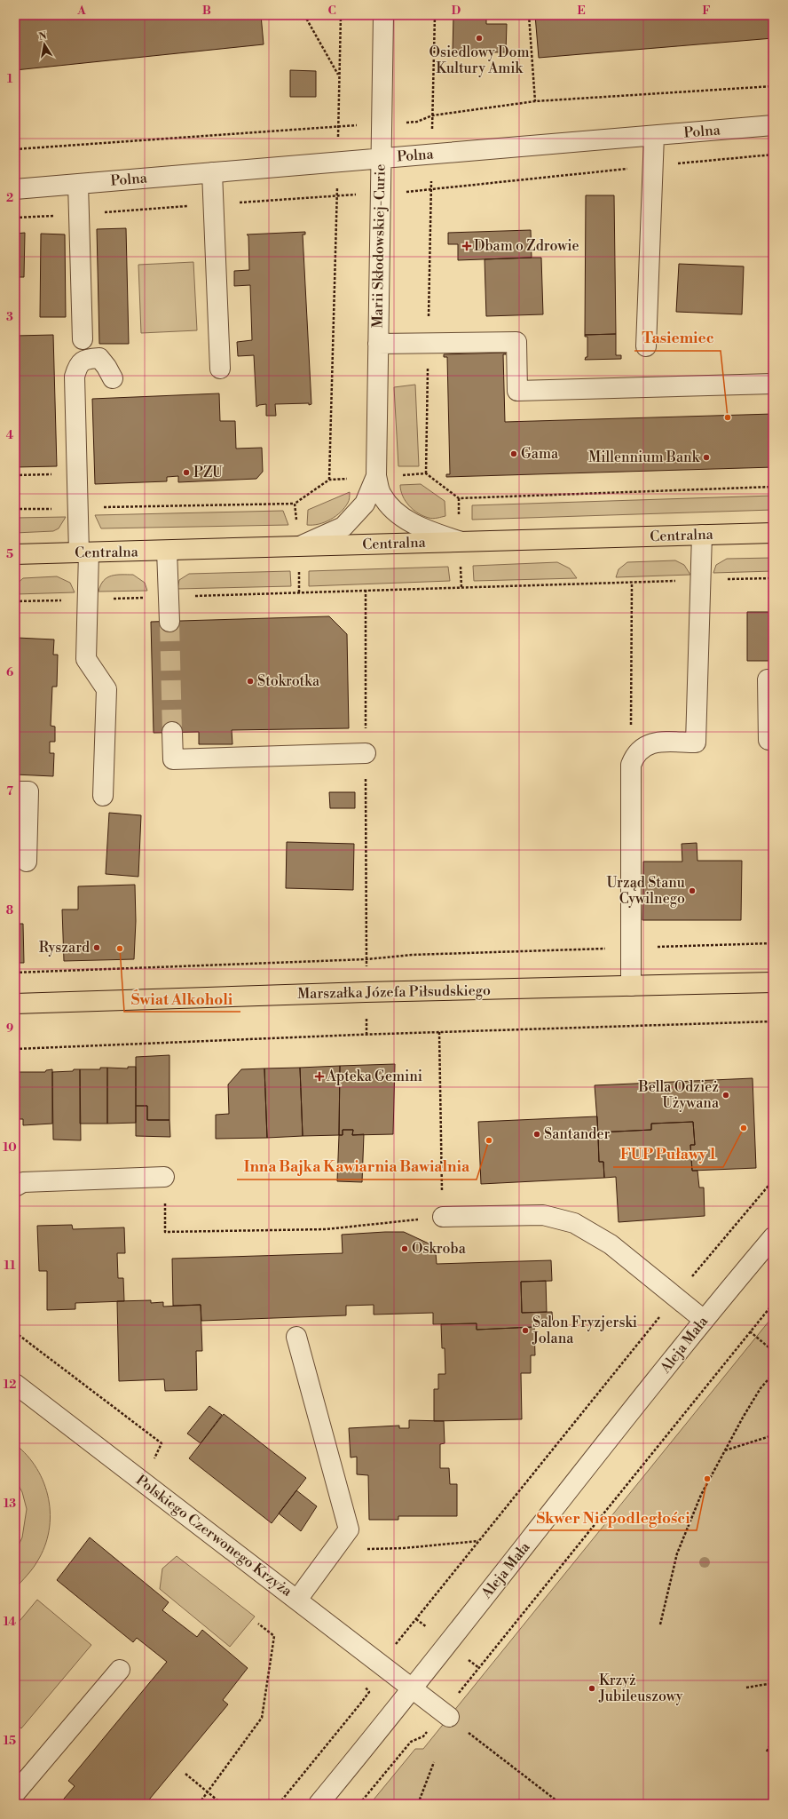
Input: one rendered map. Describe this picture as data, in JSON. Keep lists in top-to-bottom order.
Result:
{
  "streets": {
    "main road": ["Centralna", "Marszałka Józefa Piłsudskiego"],
    "street": [
      "Polna",
      "Marii Skłodowskiej-Curie",
      "Aleja Mała",
      "Polskiego Czerwonego Krzyża"
    ]
  },
  "crossings": [
    ["Polna", "Marii Skłodowskiej-Curie"],
    ["Marii Skłodowskiej-Curie", "Centralna"],
    ["Aleja Mała", "Polskiego Czerwonego Krzyża"]
  ],
  "places": {
    "other": [
      "Osiedlowy Dom Kultury Amik",
      "Tasiemiec",
      "Gama",
      "Millennium Bank",
      "PZU",
      "Stokrotka",
      "Urząd Stanu Cywilnego",
      "Ryszard",
      "Świat Alkoholi",
      "Bella Odzież Używana",
      "FUP Puławy 1",
      "Santander",
      "Inna Bajka Kawiarnia Bawialnia",
      "Oskroba",
      "Salon Fryzjerski Jolana",
      "Skwer Niepodległości",
      "Krzyż Jubileuszowy"
    ],
    "health": ["Dbam o Zdrowie", "Apteka Gemini"]
  },
  "north": "top",
  "grid": {
    "columns": [
      "A",
      "B",
      "C",
      "D",
      "E",
      "F"
    ],
    "rows": [
      "1",
      "2",
      "3",
      "4",
      "5",
      "6",
      "7",
      "8",
      "9",
      "10",
      "11",
      "12",
      "13",
      "14",
      "15"
    ]
  }
}
